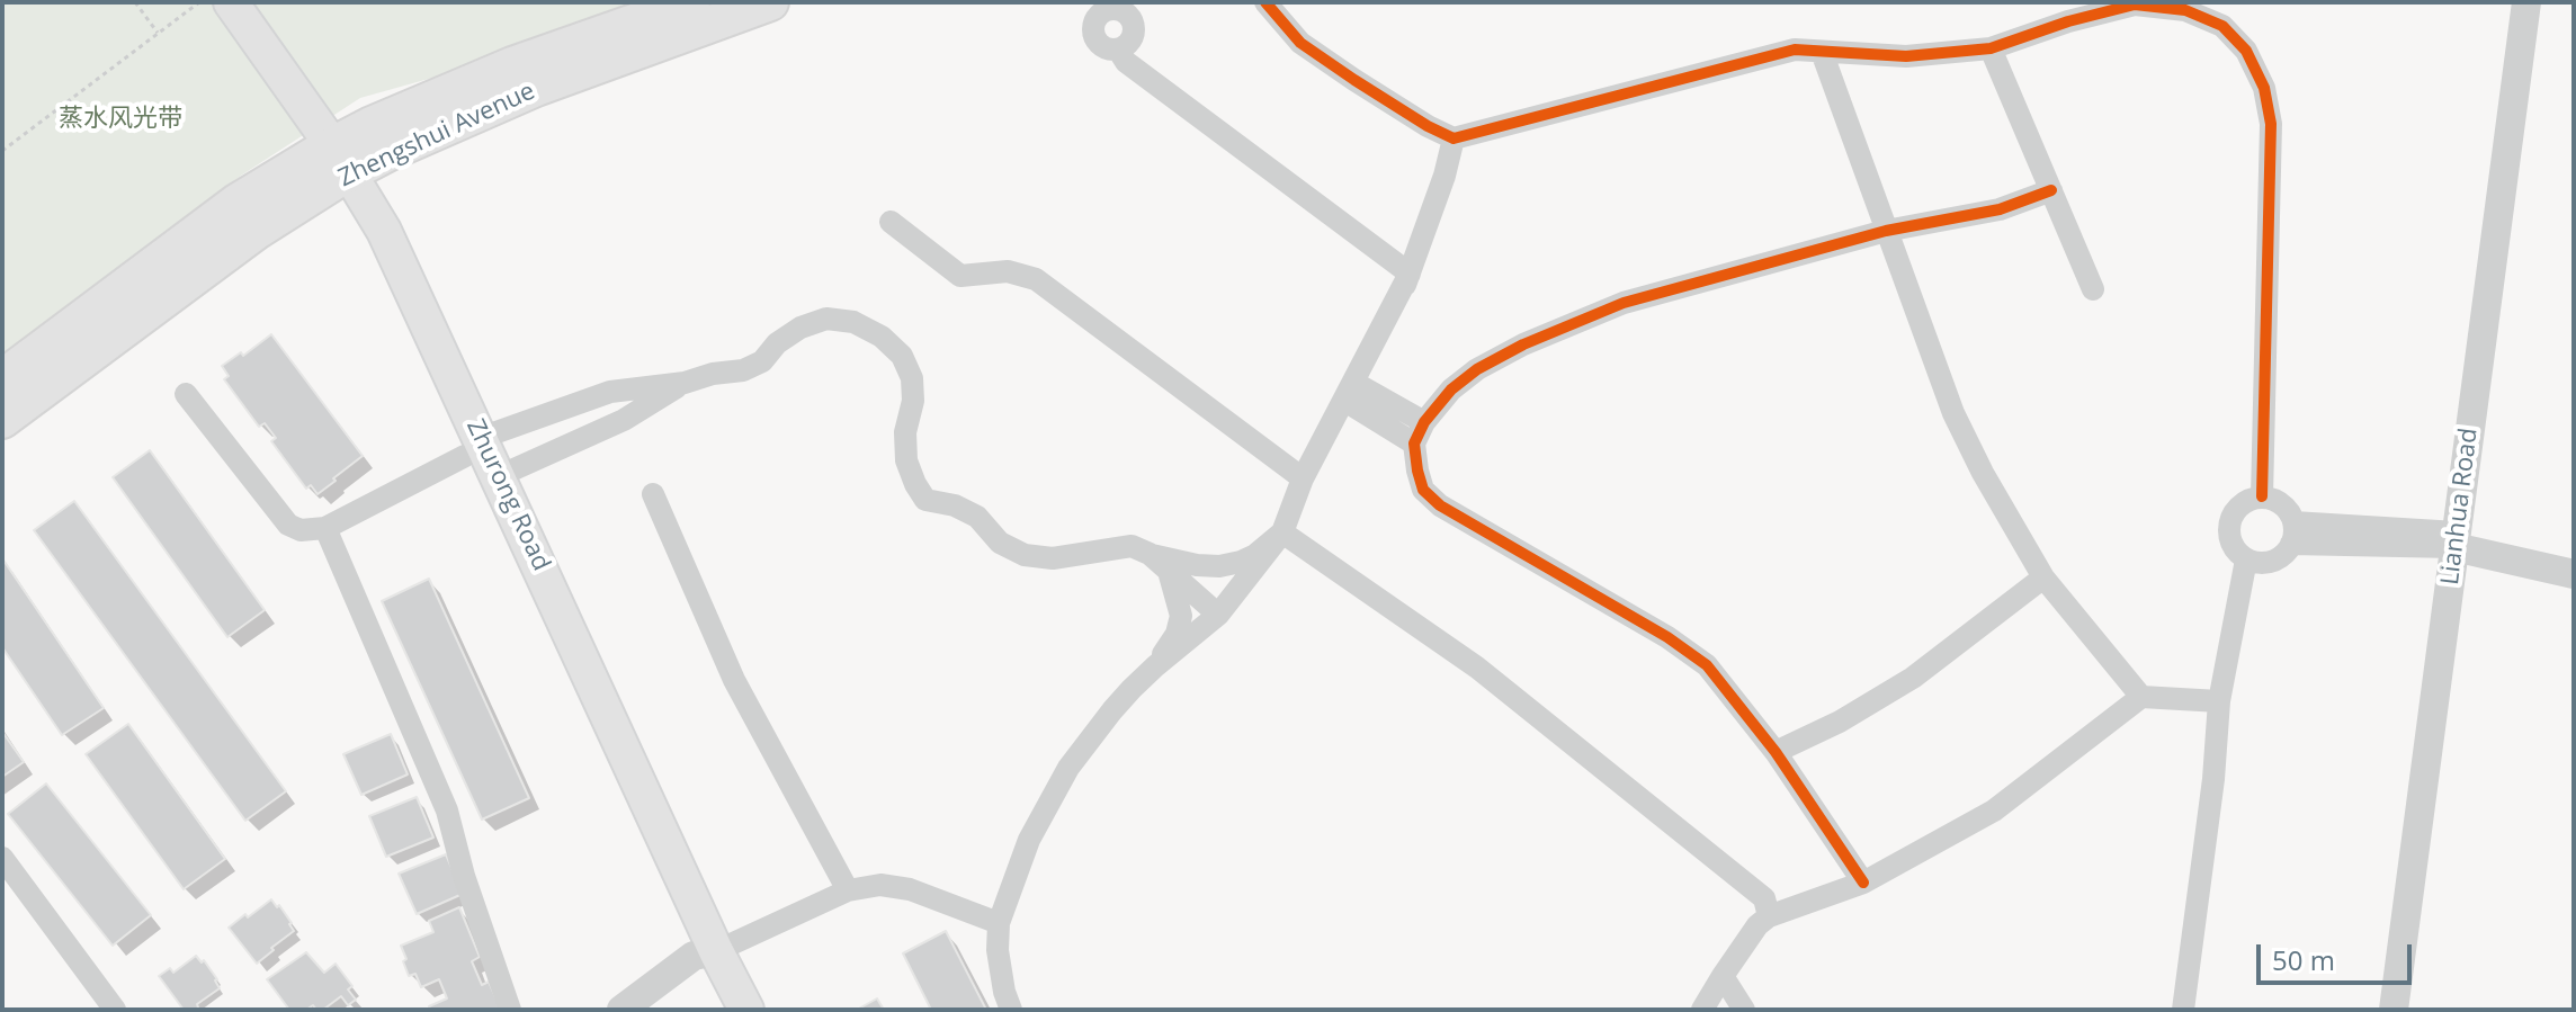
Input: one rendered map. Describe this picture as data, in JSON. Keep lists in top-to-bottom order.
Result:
{
  "streets": {
    "main road": ["Zhengshui Avenue", "Zhurong Road"],
    "street": ["Lianhua Road"]
  },
  "crossings": [
    ["Zhengshui Avenue", "Zhurong Road"]
  ],
  "parks": ["蒸水风光带"],
  "scale_bar": "50 m"
}
